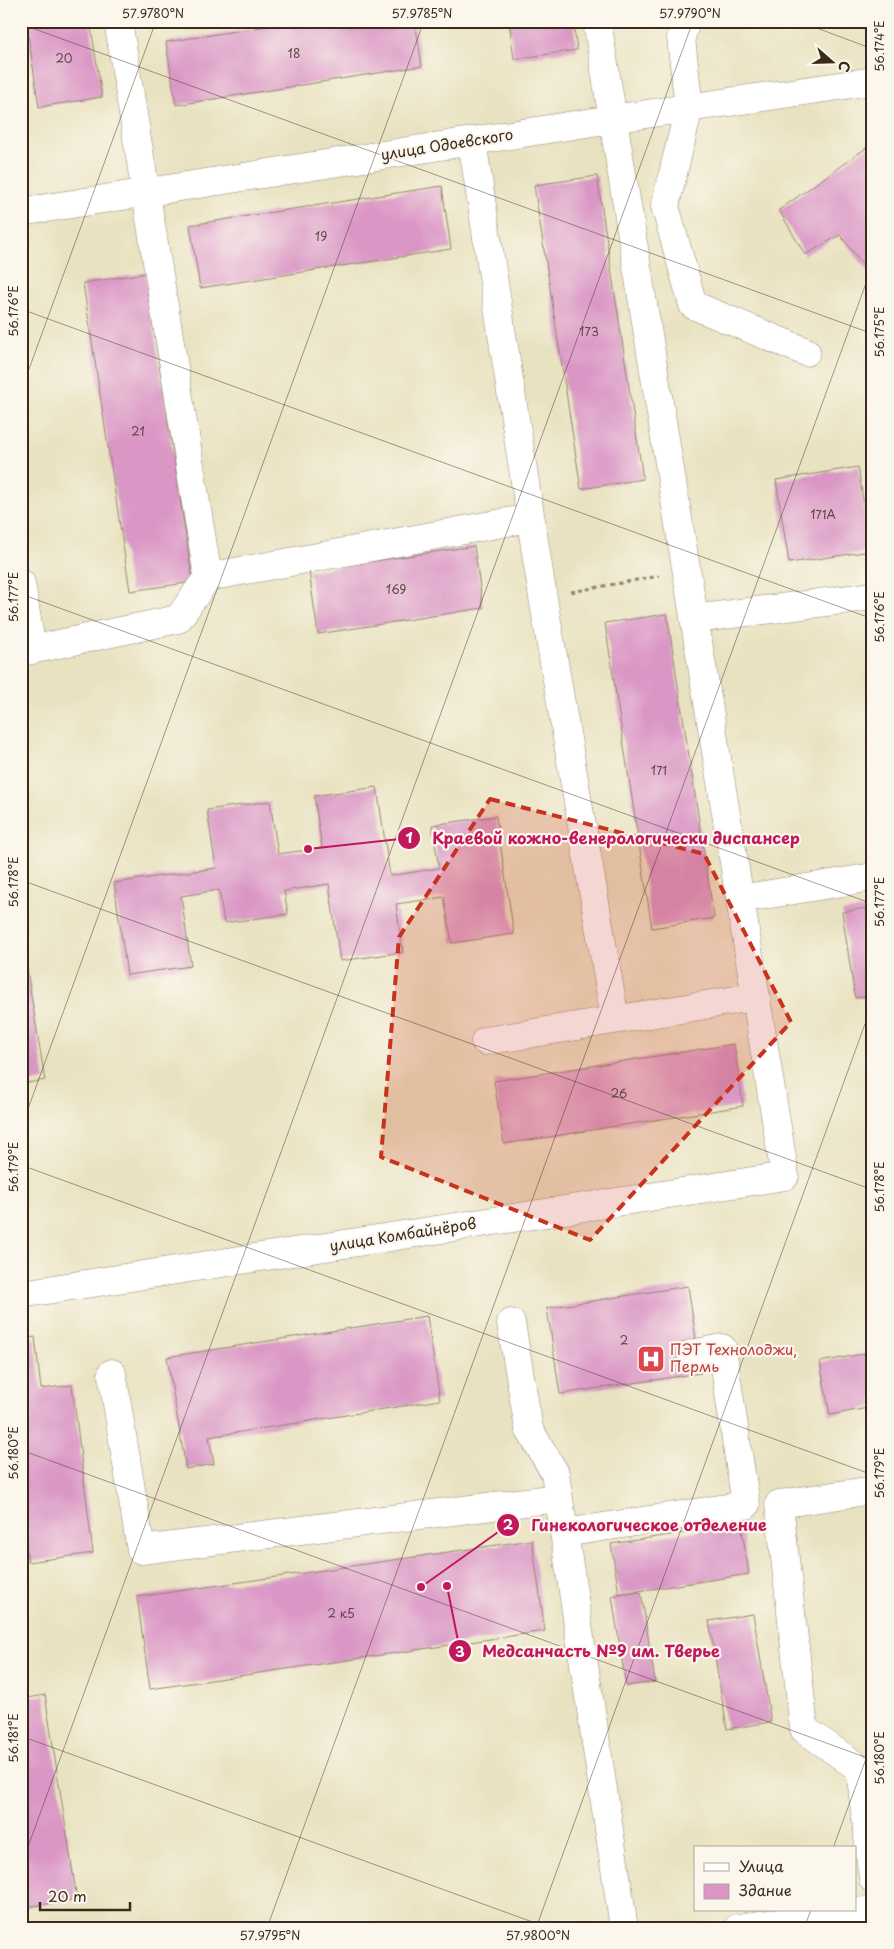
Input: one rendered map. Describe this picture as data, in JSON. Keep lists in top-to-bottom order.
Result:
{
  "streets": {
    "street": ["улица Одоевского", "улица Комбайнёров"]
  },
  "places": {
    "other": ["Краевой кожно-венерологически диспансер", "Медсанчасть №9 им. Тверье", "Гинекологическое отделение"],
    "hospital": ["ПЭТ Технолоджи, Пермь"]
  },
  "house_numbers": [
    "18",
    "20",
    "19",
    "173",
    "21",
    "171А",
    "169",
    "171",
    "26",
    "2",
    "2 к5"
  ],
  "legend": ["Улица", "Здание"],
  "scale_bar": "20 m",
  "north": "right",
  "coordinates": [
    "57.9780°N",
    "57.9785°N",
    "57.9790°N",
    "56.174°E",
    "56.176°E",
    "56.175°E",
    "56.177°E",
    "56.178°E",
    "56.179°E",
    "56.180°E",
    "56.181°E",
    "57.9795°N",
    "57.9800°N"
  ]
}
